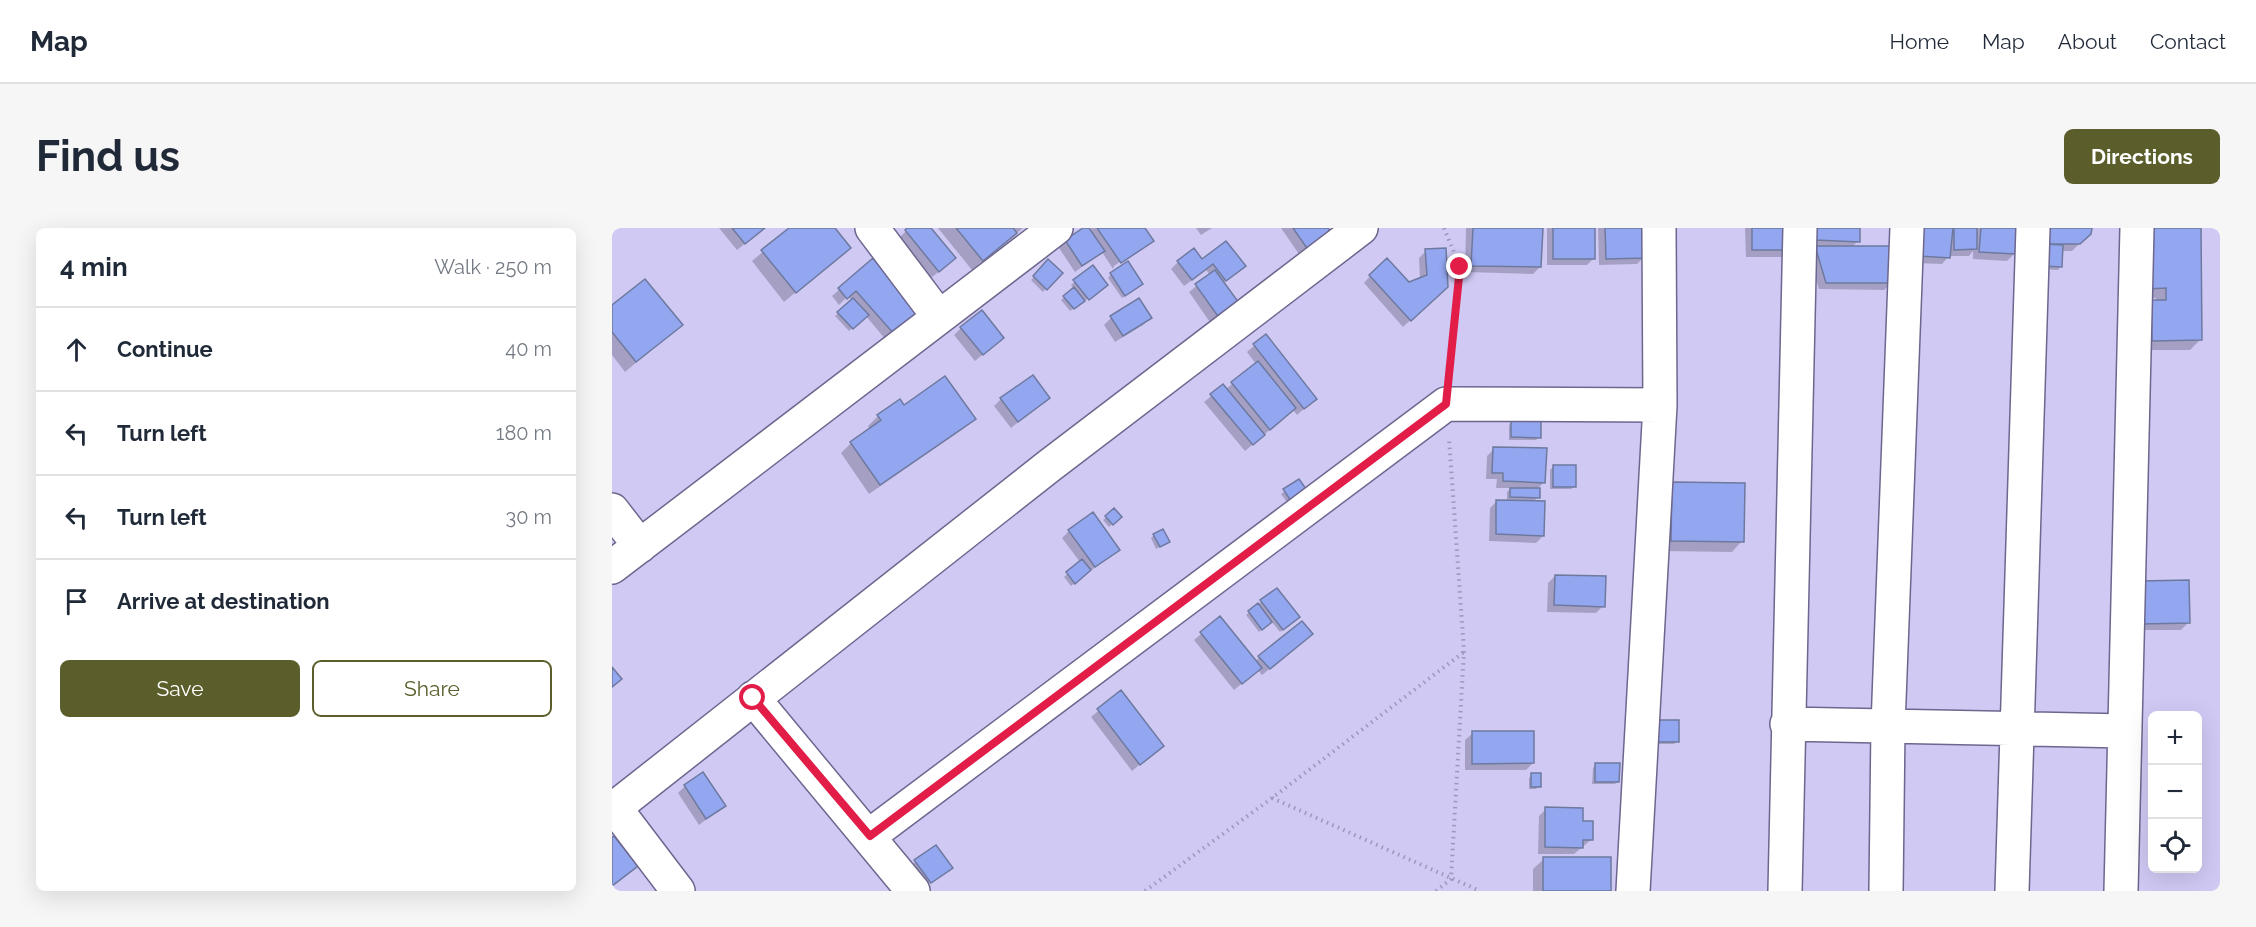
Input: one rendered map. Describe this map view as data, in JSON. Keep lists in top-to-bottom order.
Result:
{
  "page": {
    "header": "Map",
    "nav": [
      "Home",
      "Map",
      "About",
      "Contact"
    ],
    "buttons": [
      "Directions",
      ["Save", "Share"]
    ],
    "title": "Find us",
    "heading": ["4 min", "Walk · 250 m"],
    "list": [
      ["Continue", "40 m"],
      ["Turn left", "180 m"],
      ["Turn left", "30 m"],
      "Arrive at destination"
    ],
    "map_buttons": ["+", "−"]
  }
}
